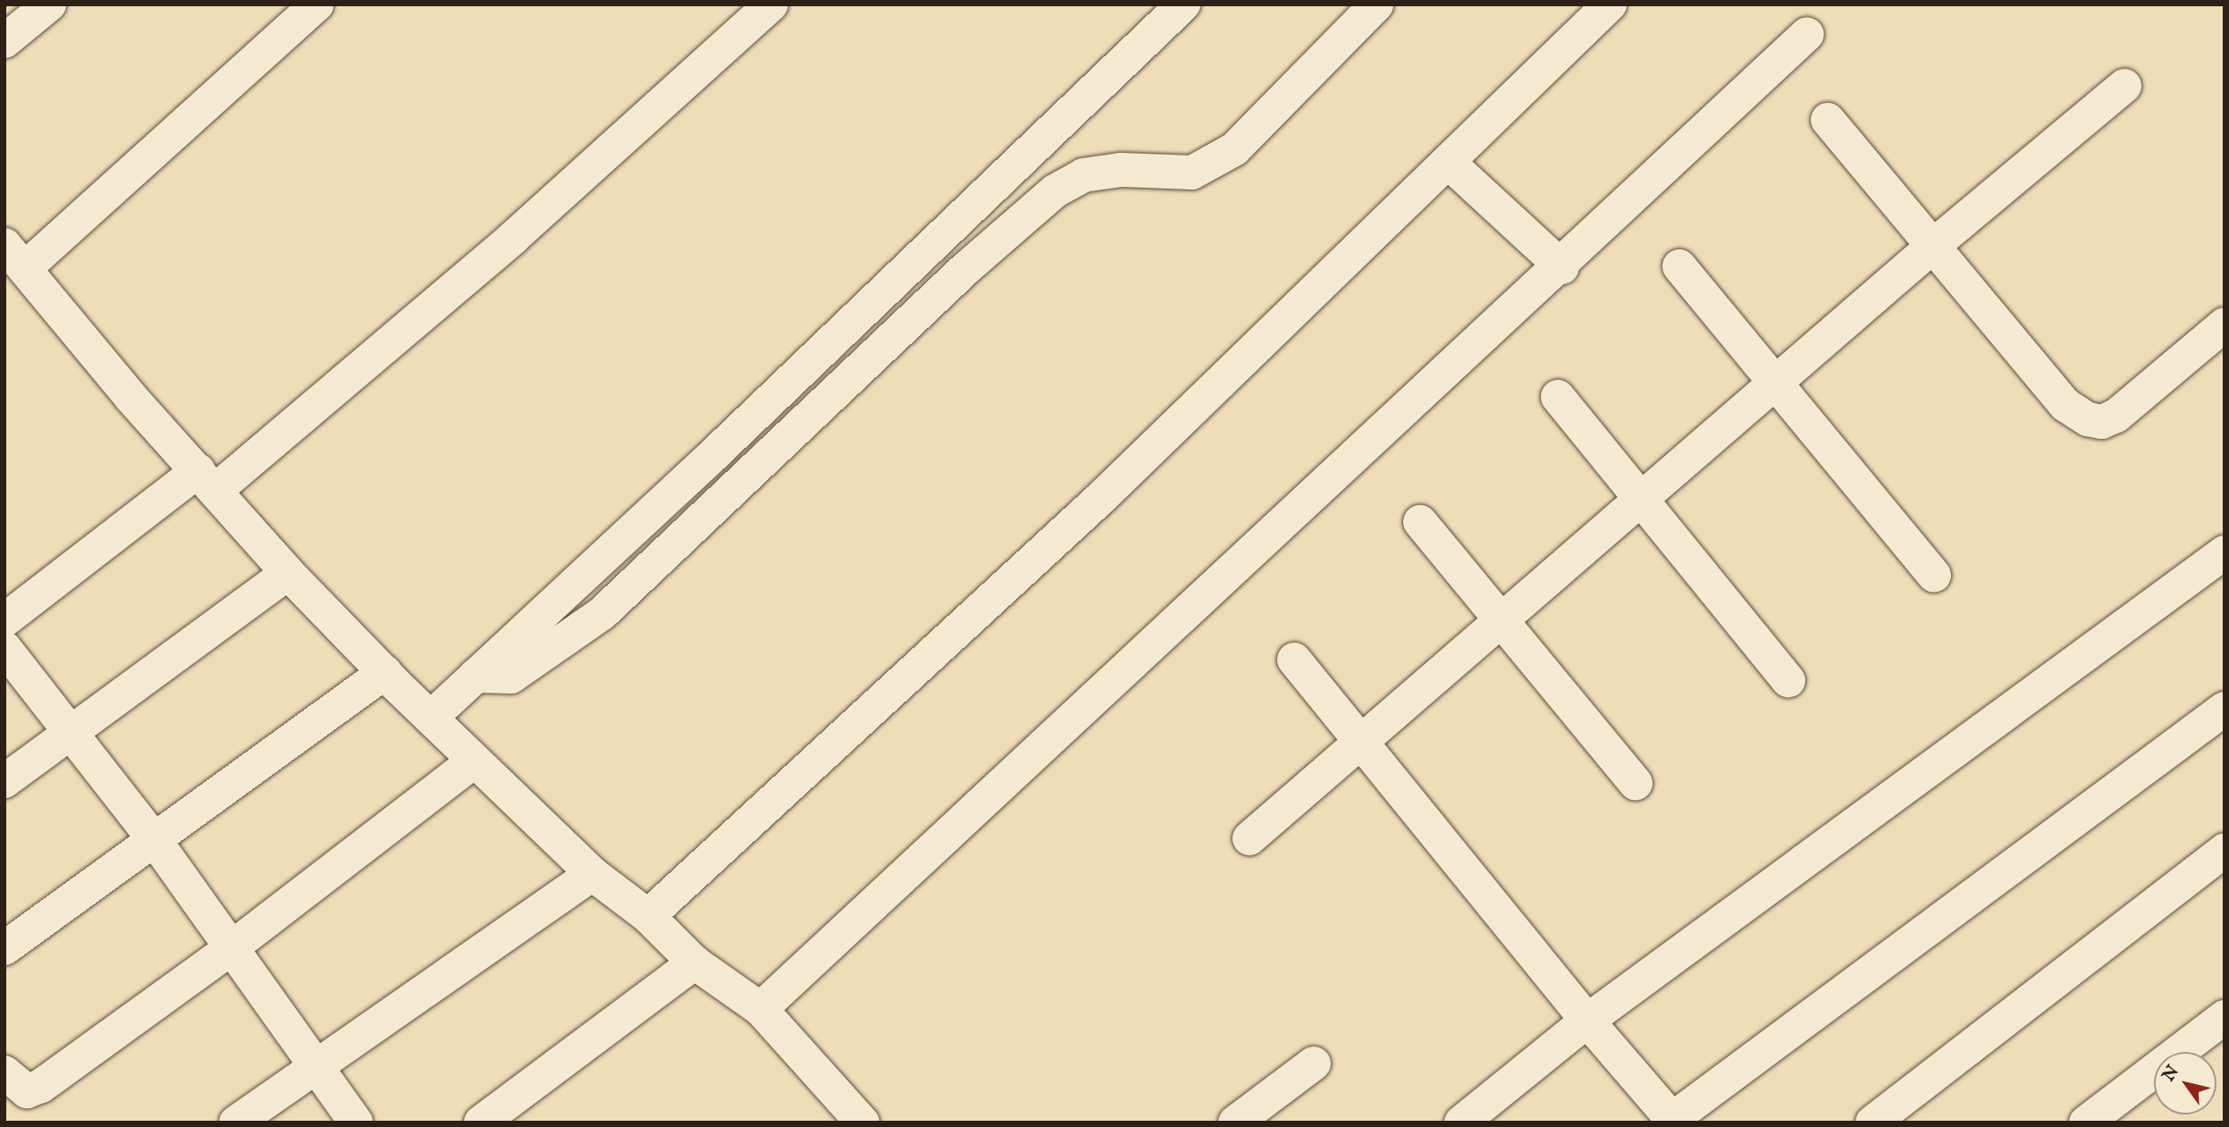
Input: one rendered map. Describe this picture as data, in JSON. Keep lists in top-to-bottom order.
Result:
{
  "north": "top left"
}
